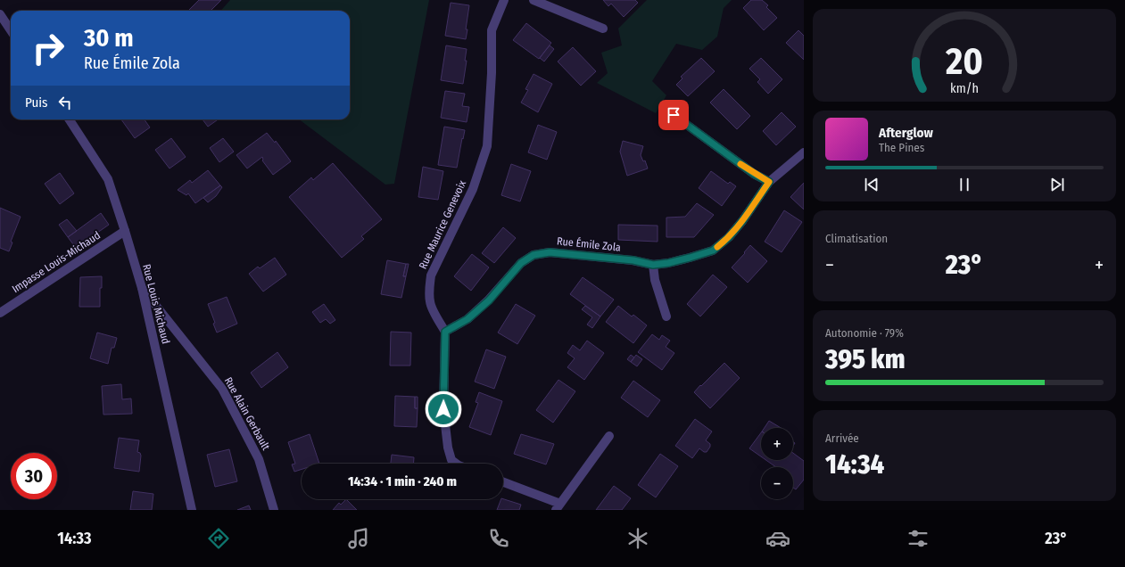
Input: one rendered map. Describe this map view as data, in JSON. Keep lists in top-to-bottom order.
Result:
{
  "streets": {
    "street": [
      "Rue Maurice Genevoix",
      "Rue Émile Zola",
      "Impasse Louis-Michaud",
      "Rue Louis Michaud",
      "Rue Alain Gerbault"
    ]
  },
  "crossings": [
    ["Rue Maurice Genevoix", "Rue Émile Zola"],
    ["Impasse Louis-Michaud", "Rue Louis Michaud"],
    ["Rue Louis Michaud", "Rue Alain Gerbault"]
  ],
  "page": {
    "turn": ["30 m", "Rue Émile Zola"],
    "then": "Puis",
    "song": ["Afterglow", "The Pines"],
    "tile": [
      "Climatisation",
      ["Autonomie · 79%", "395 km"],
      ["Arrivée", "14:34"]
    ],
    "heat": ["−", "23°", "+"],
    "map_buttons": ["+", "−"],
    "limit": "30",
    "trip": "14:34 · 1 min · 240 m",
    "tabs": ["14:33", "23°"],
    "gauge": ["20", "km/h"]
  }
}
